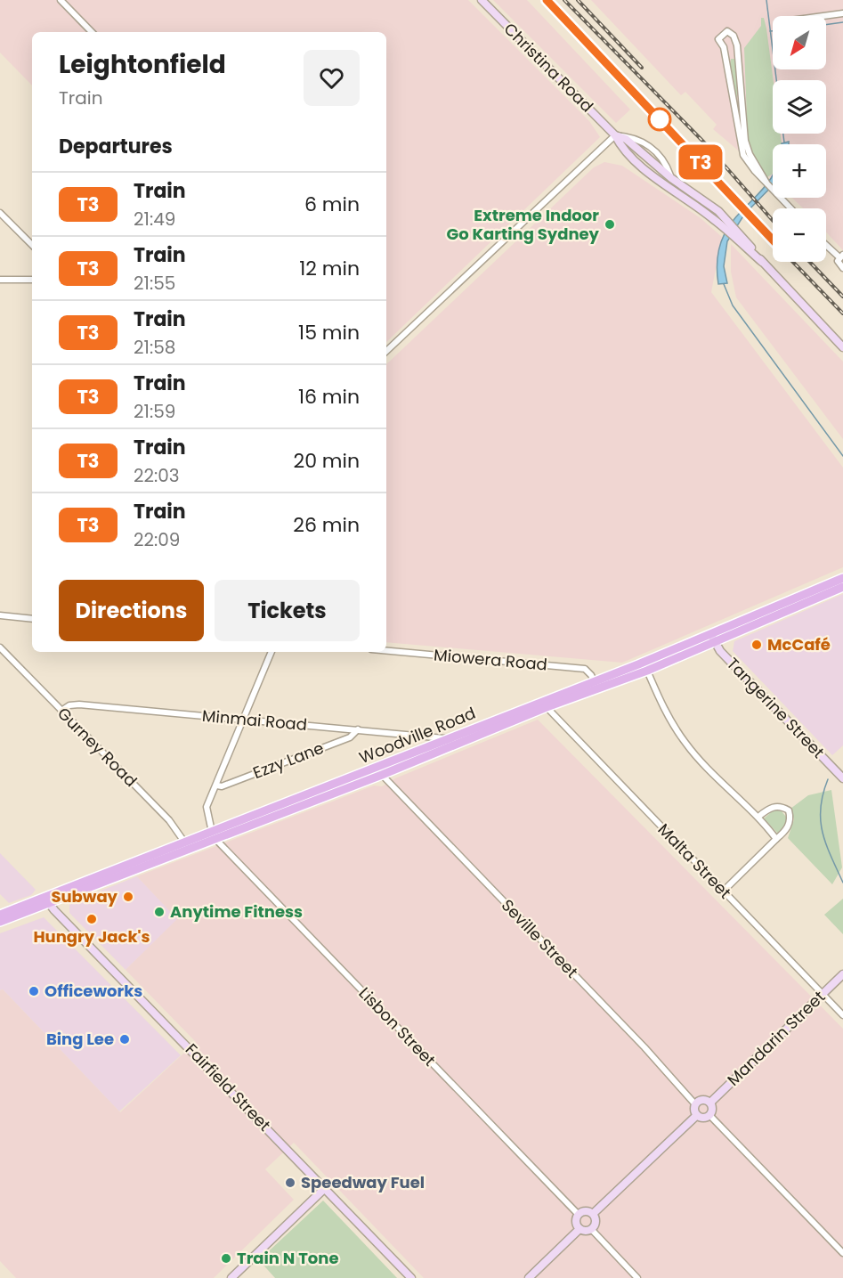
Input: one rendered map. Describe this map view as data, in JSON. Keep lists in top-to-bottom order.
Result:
{
  "streets": {
    "main road": [
      "Christina Road",
      "Tangerine Street",
      "Woodville Road",
      "Mandarin Street",
      "Fairfield Street"
    ],
    "street": [
      "Miowera Road",
      "Minmai Road",
      "Gurney Road",
      "Ezzy Lane",
      "Malta Street",
      "Seville Street",
      "Lisbon Street"
    ]
  },
  "crossings": [
    ["Miowera Road", "Woodville Road"],
    ["Tangerine Street", "Woodville Road"],
    ["Minmai Road", "Woodville Road"],
    ["Minmai Road", "Gurney Road"],
    ["Minmai Road", "Ezzy Lane"],
    ["Woodville Road", "Gurney Road"],
    ["Woodville Road", "Malta Street"],
    ["Woodville Road", "Seville Street"],
    ["Woodville Road", "Lisbon Street"],
    ["Woodville Road", "Fairfield Street"],
    ["Malta Street", "Mandarin Street"],
    ["Seville Street", "Mandarin Street"]
  ],
  "places": [
    "Extreme Indoor Go Karting Sydney",
    "McCafé",
    "Subway",
    "Anytime Fitness",
    "Hungry Jack's",
    "Officeworks",
    "Bing Lee",
    "Speedway Fuel",
    "Train N Tone"
  ],
  "north": "bottom left",
  "page": {
    "on_map": "T3",
    "map_buttons": ["+", "−"],
    "heading": [
      ["Leightonfield", "Train"],
      "Departures"
    ],
    "list": [
      {
        "mark": "T3",
        "name": "Train",
        "note": "21:49",
        "value": "6 min"
      },
      {
        "mark": "T3",
        "name": "Train",
        "note": "21:55",
        "value": "12 min"
      },
      {
        "mark": "T3",
        "name": "Train",
        "note": "21:58",
        "value": "15 min"
      },
      {
        "mark": "T3",
        "name": "Train",
        "note": "21:59",
        "value": "16 min"
      },
      {
        "mark": "T3",
        "name": "Train",
        "note": "22:03",
        "value": "20 min"
      },
      {
        "mark": "T3",
        "name": "Train",
        "note": "22:09",
        "value": "26 min"
      }
    ],
    "buttons": ["Directions", "Tickets"]
  }
}
